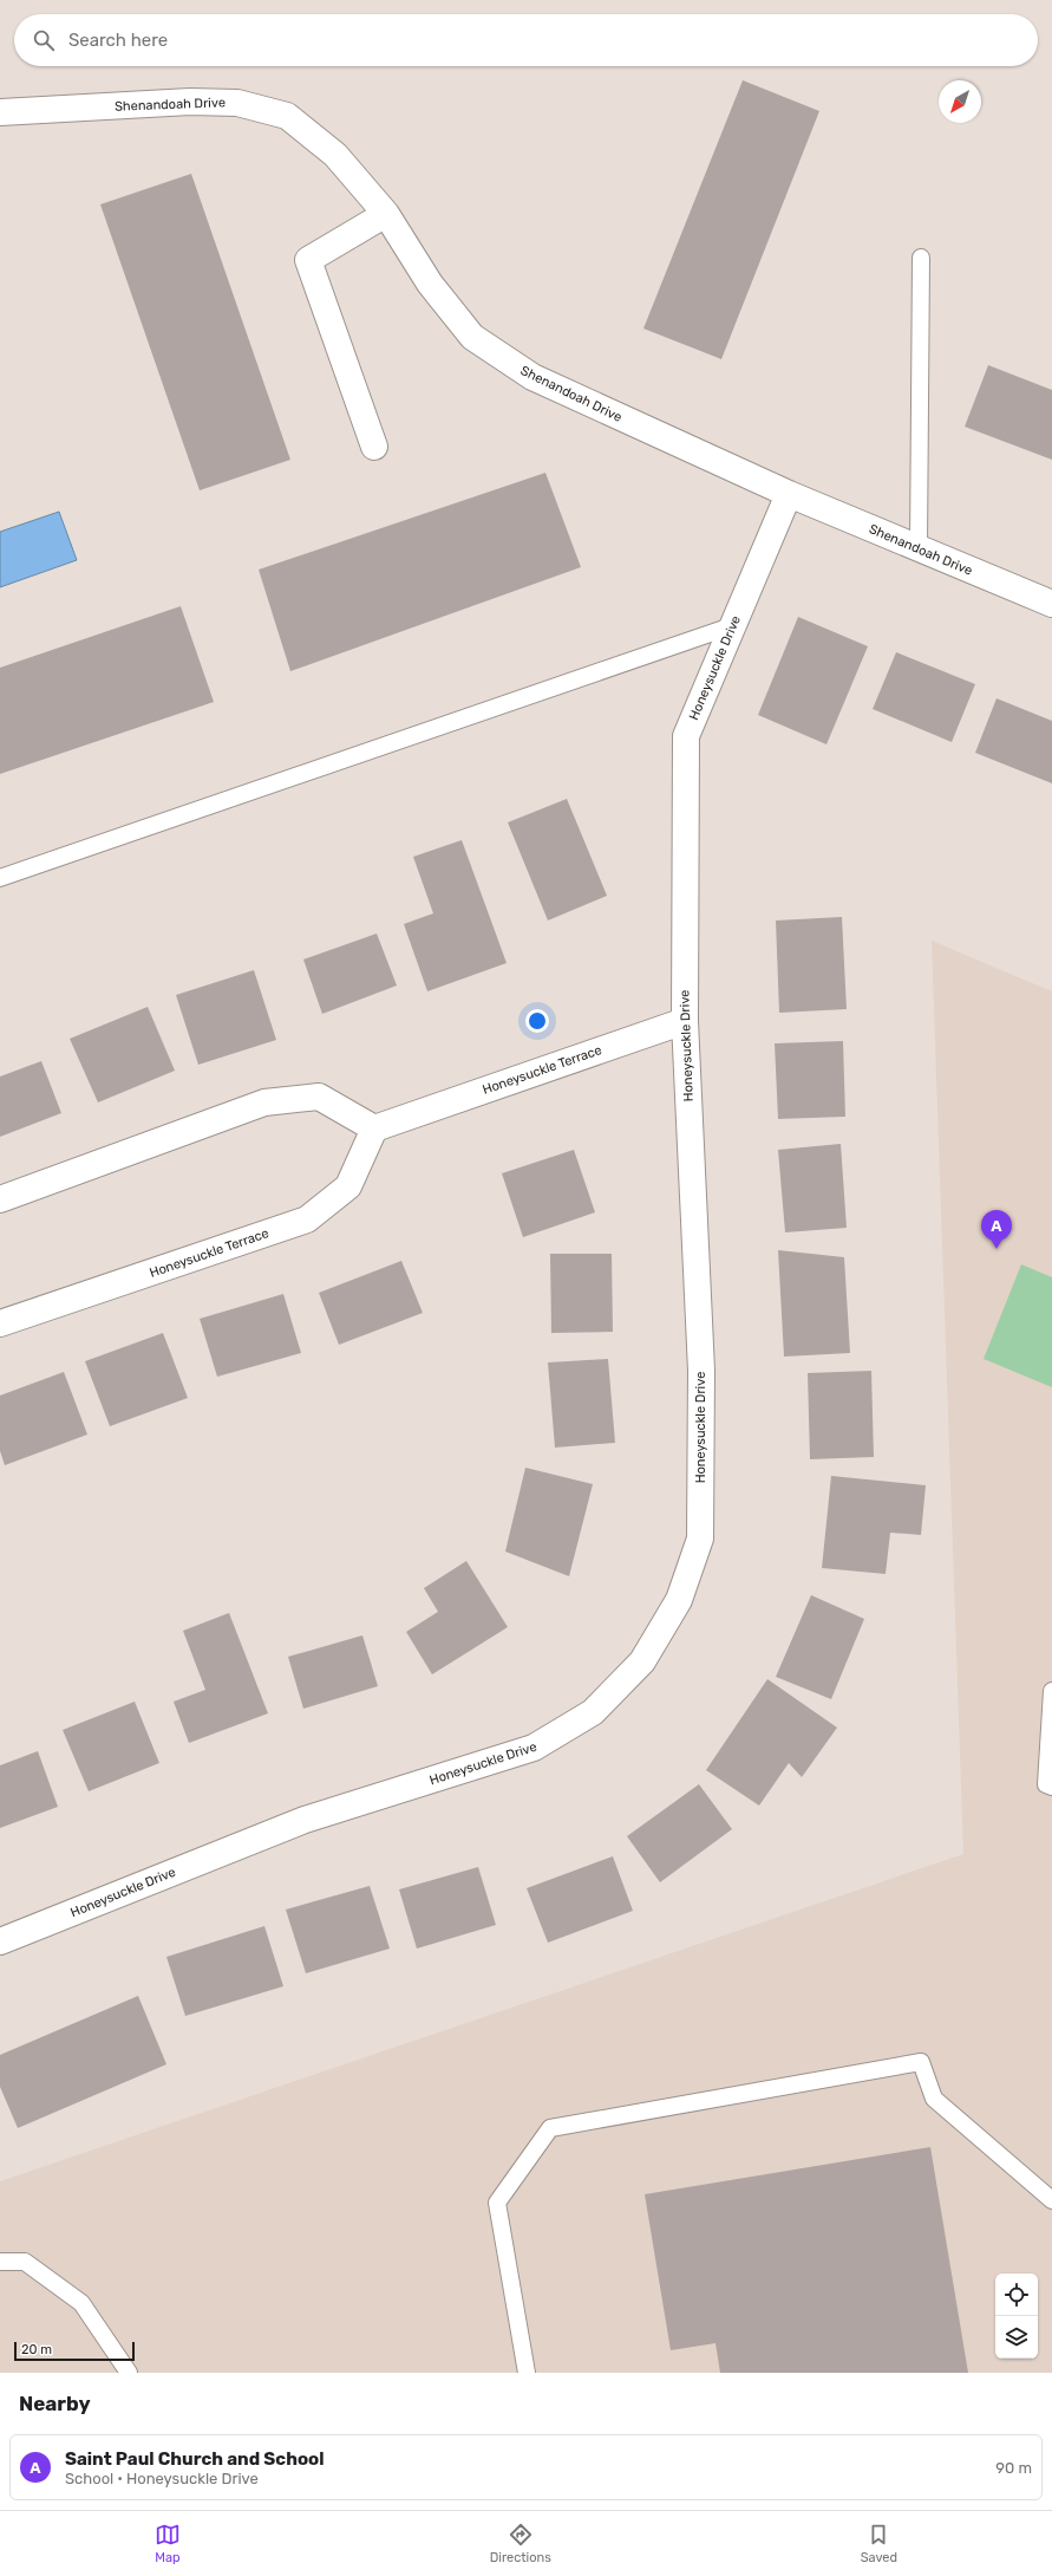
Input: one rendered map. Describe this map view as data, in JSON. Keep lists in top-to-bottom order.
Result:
{
  "streets": {
    "street": ["Shenandoah Drive", "Honeysuckle Drive", "Honeysuckle Terrace"]
  },
  "crossings": [
    ["Shenandoah Drive", "Honeysuckle Drive"],
    ["Honeysuckle Drive", "Honeysuckle Terrace"]
  ],
  "scale_bar": "20 m",
  "north": "bottom left",
  "page": {
    "search": "Search here",
    "pins": "A",
    "scale": "20 m",
    "heading": "Nearby",
    "list": [
      {
        "mark": "A",
        "name": "Saint Paul Church and School",
        "note": "School · Honeysuckle Drive",
        "value": "90 m"
      }
    ],
    "nav": ["Map", "Directions", "Saved"]
  }
}
